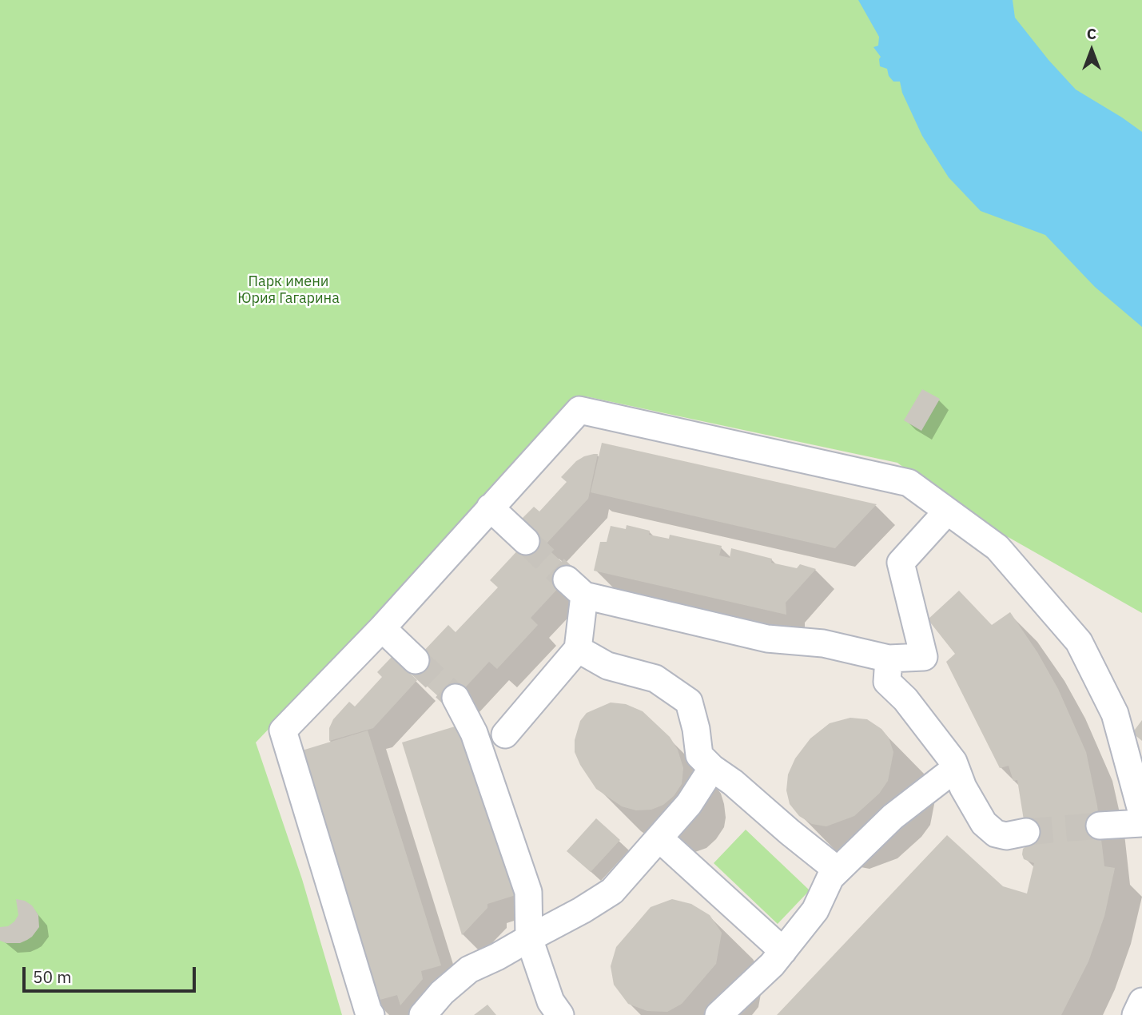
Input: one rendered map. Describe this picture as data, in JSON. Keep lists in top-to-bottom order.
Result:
{
  "parks": ["Парк имени Юрия Гагарина"],
  "scale_bar": "50 m",
  "north": "top"
}
